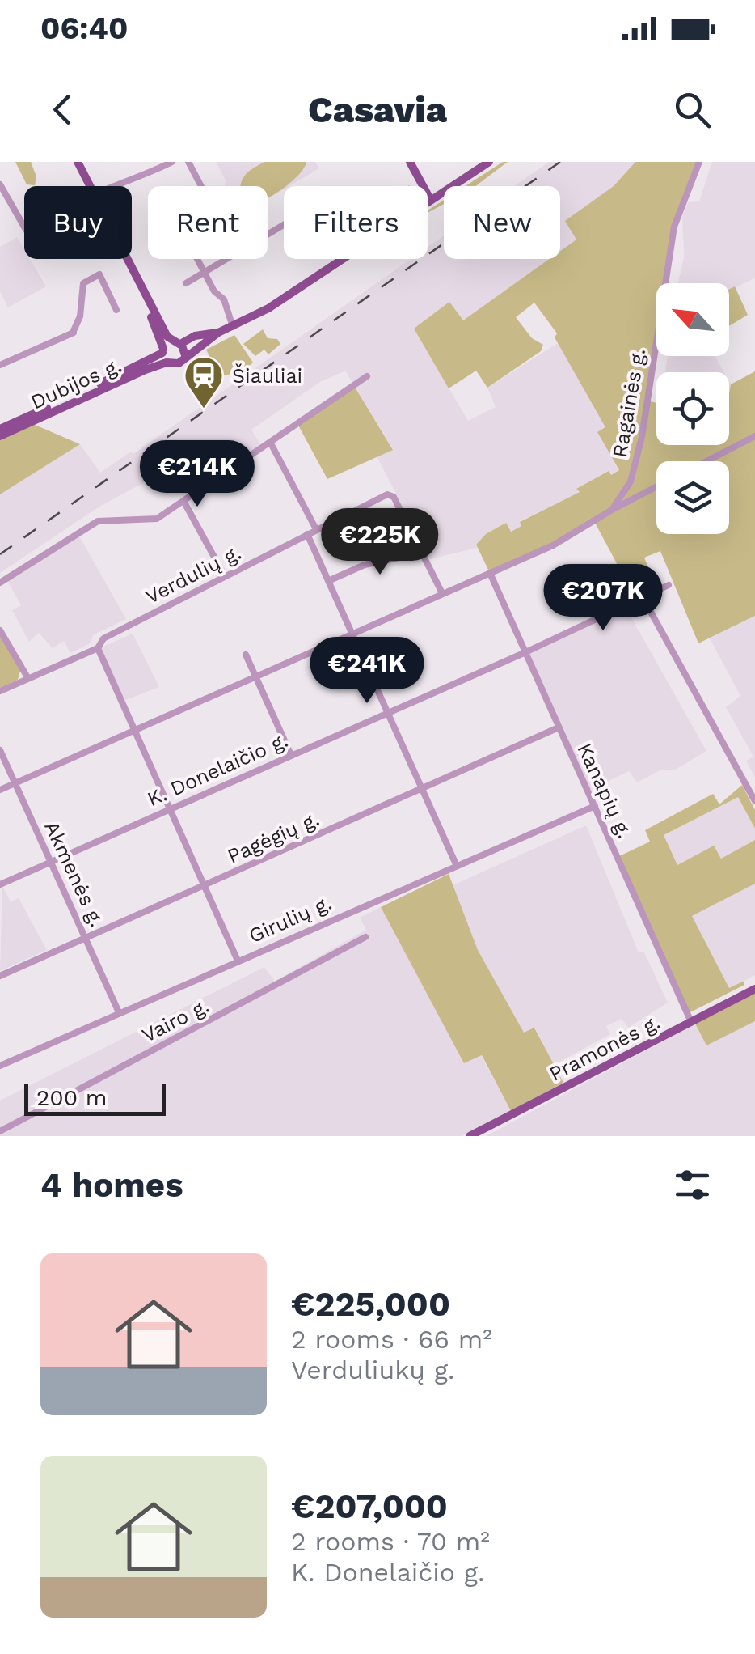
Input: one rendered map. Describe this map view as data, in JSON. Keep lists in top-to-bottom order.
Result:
{
  "streets": {
    "main road": ["Dubijos g.", "Pramonės g."],
    "street": [
      "Ragainės g.",
      "Verdulių g.",
      "K. Donelaičio g.",
      "Kanapių g.",
      "Pagėgių g.",
      "Akmenės g.",
      "Girulių g.",
      "Vairo g."
    ]
  },
  "crossings": [
    ["Ragainės g.", "Verdulių g."],
    ["Ragainės g.", "Kanapių g."],
    ["Ragainės g.", "Akmenės g."],
    ["K. Donelaičio g.", "Kanapių g."],
    ["K. Donelaičio g.", "Akmenės g."],
    ["Kanapių g.", "Pagėgių g."],
    ["Kanapių g.", "Girulių g."],
    ["Kanapių g.", "Pramonės g."],
    ["Pagėgių g.", "Akmenės g."],
    ["Akmenės g.", "Girulių g."]
  ],
  "places": {
    "station": ["Šiauliai"]
  },
  "scale_bar": "200 m",
  "north": "top left",
  "page": {
    "status": "06:40",
    "header": "Casavia",
    "chip": [
      "Buy",
      "Rent",
      "Filters",
      "New"
    ],
    "price": [
      "€214K",
      "€225K",
      "€207K",
      "€241K"
    ],
    "scale": "200 m",
    "heading": "4 homes",
    "list": [
      {
        "name": "€225,000",
        "note": "2 rooms · 66 m² · Verduliukų g."
      },
      {
        "name": "€207,000",
        "note": "2 rooms · 70 m² · K. Donelaičio g."
      }
    ]
  }
}
